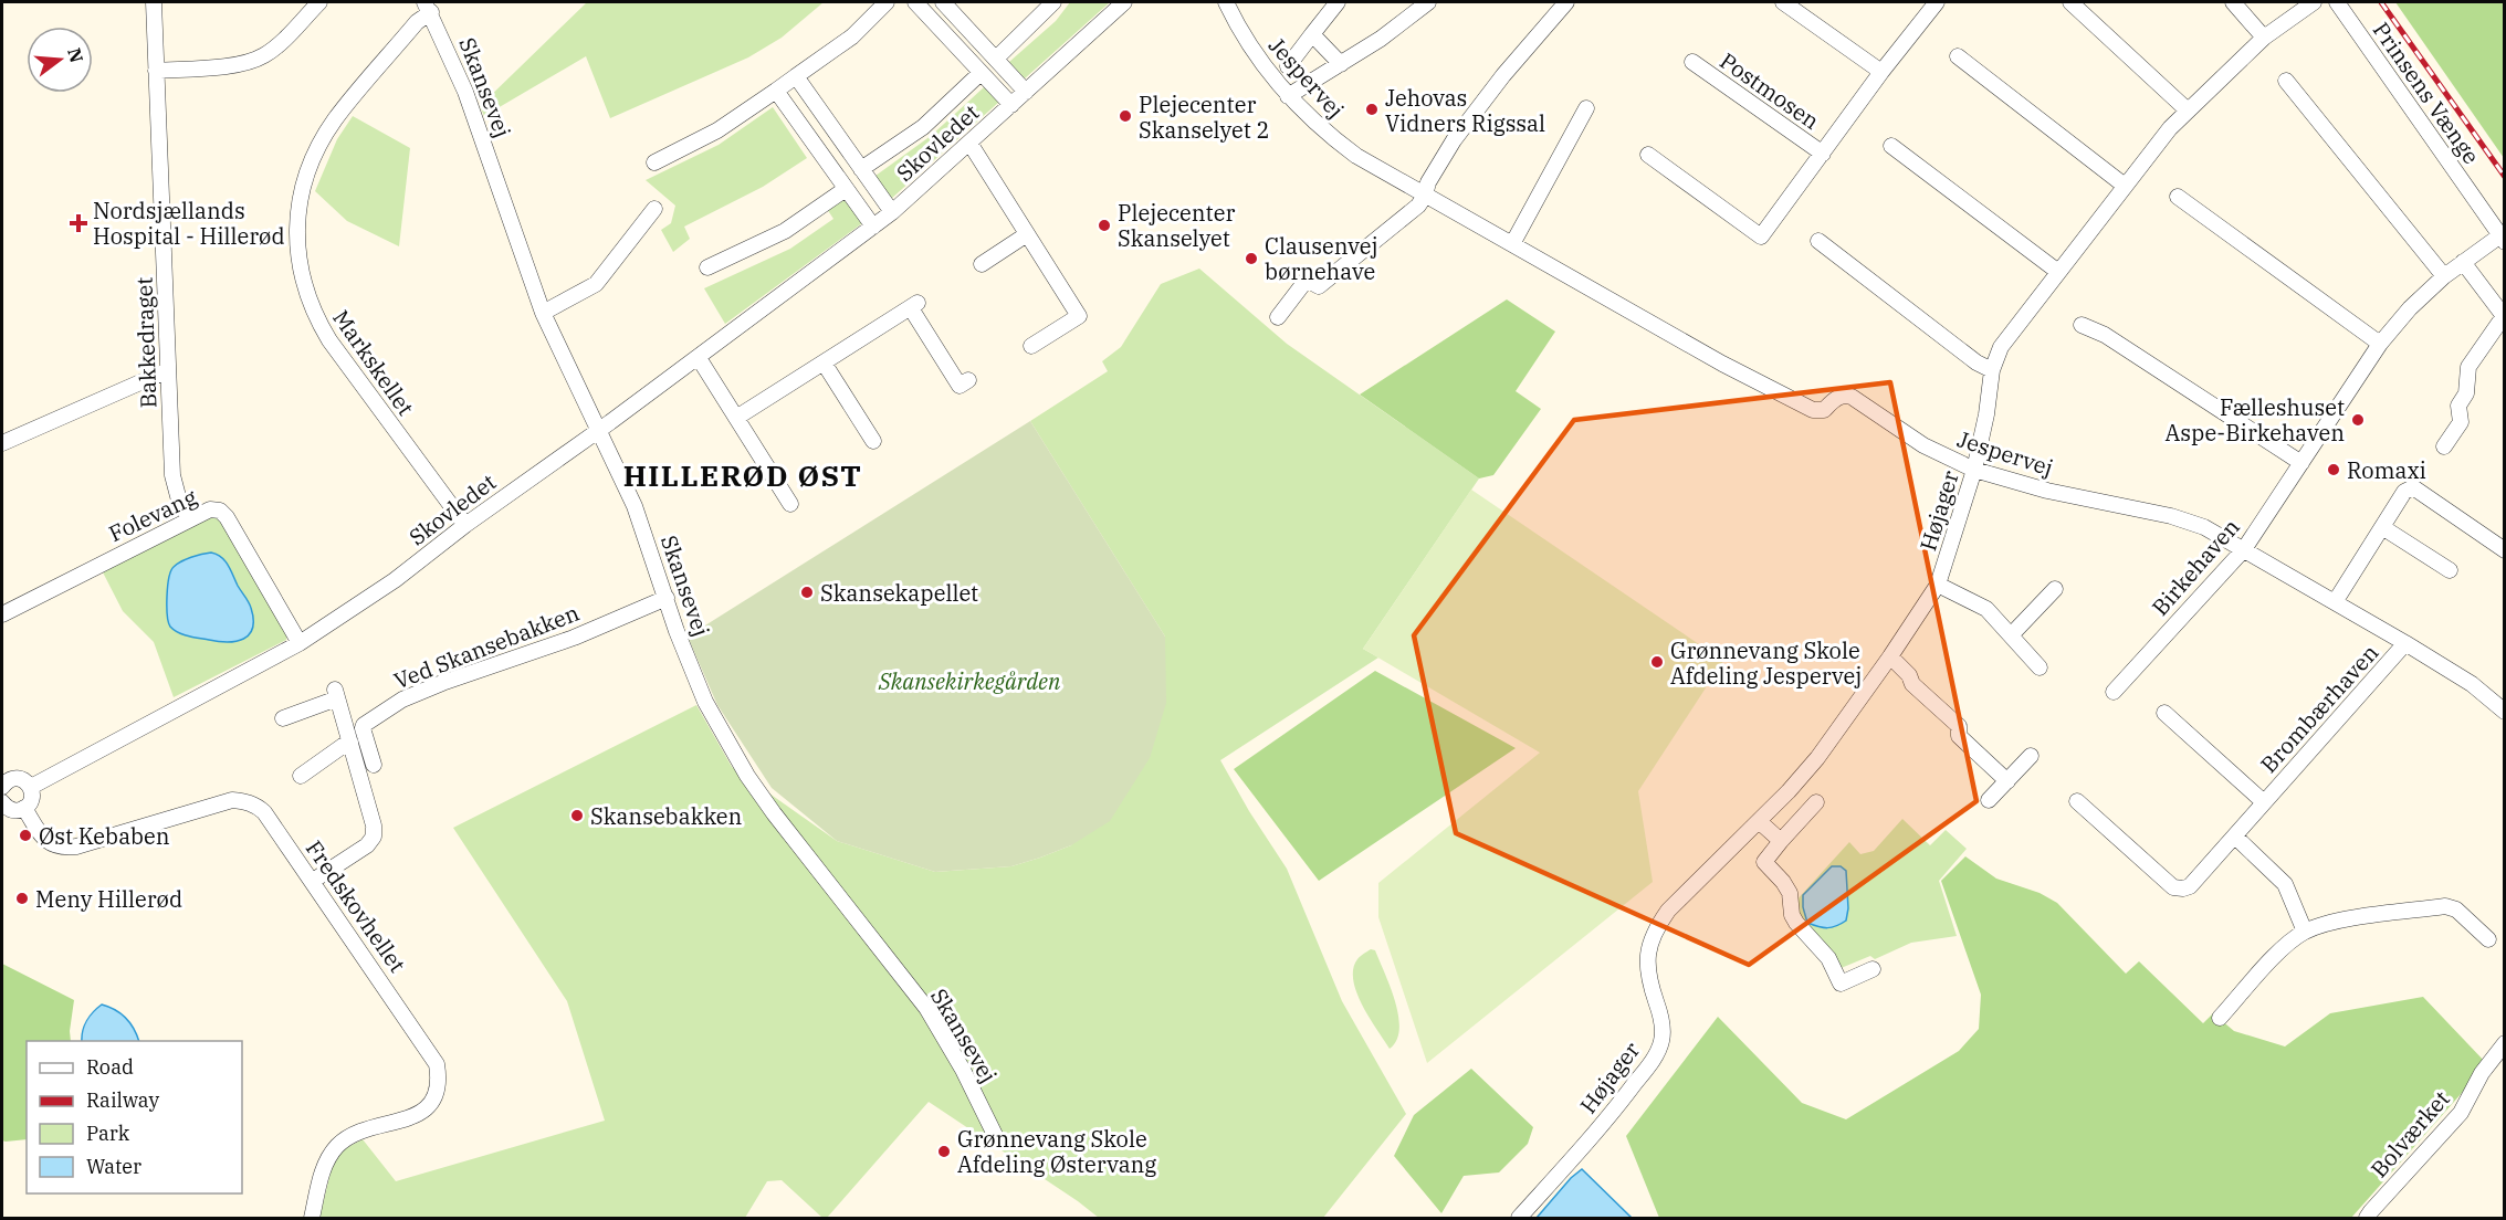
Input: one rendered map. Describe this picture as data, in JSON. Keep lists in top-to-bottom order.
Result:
{
  "streets": {
    "street": [
      "Jespervej",
      "Skansevej",
      "Postmosen",
      "Prinsens Vænge",
      "Skovledet",
      "Bakkedraget",
      "Markskellet",
      "Højager",
      "Folevang",
      "Birkehaven",
      "Ved Skansebakken",
      "Brombærhaven",
      "Fredskovhellet",
      "Bolværket"
    ]
  },
  "crossings": [
    ["Jespervej", "Højager"],
    ["Jespervej", "Birkehaven"],
    ["Jespervej", "Brombærhaven"],
    ["Skansevej", "Skovledet"],
    ["Skansevej", "Markskellet"],
    ["Skansevej", "Ved Skansebakken"],
    ["Prinsens Vænge", "Birkehaven"],
    ["Skovledet", "Markskellet"],
    ["Skovledet", "Folevang"],
    ["Bakkedraget", "Folevang"]
  ],
  "districts": ["HILLERØD ØST"],
  "parks": ["Skansekirkegården"],
  "places": {
    "other": [
      "Jehovas Vidners Rigssal",
      "Plejecenter Skanselyet 2",
      "Plejecenter Skanselyet",
      "Clausenvej børnehave",
      "Fælleshuset Aspe-Birkehaven",
      "Romaxi",
      "Skansekapellet",
      "Grønnevang Skole Afdeling Jespervej",
      "Skansebakken",
      "Øst Kebaben",
      "Meny Hillerød",
      "Grønnevang Skole Afdeling Østervang"
    ],
    "health": ["Nordsjællands Hospital - Hillerød"]
  },
  "legend": [
    "Road",
    "Railway",
    "Park",
    "Water"
  ],
  "north": "right"
}
